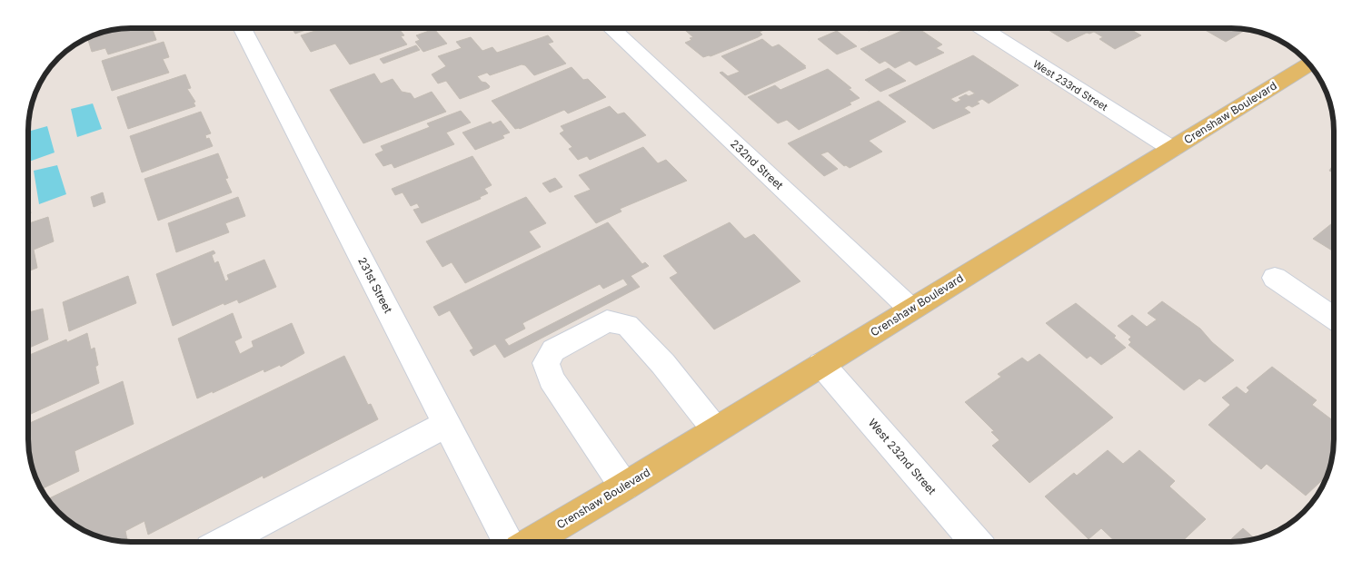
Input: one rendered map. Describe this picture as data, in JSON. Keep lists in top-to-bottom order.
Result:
{
  "streets": {
    "main road": ["Crenshaw Boulevard"],
    "street": [
      "West 233rd Street",
      "232nd Street",
      "231st Street",
      "West 232nd Street"
    ]
  },
  "crossings": [
    ["West 233rd Street", "Crenshaw Boulevard"],
    ["Crenshaw Boulevard", "232nd Street"],
    ["Crenshaw Boulevard", "West 232nd Street"]
  ]
}
